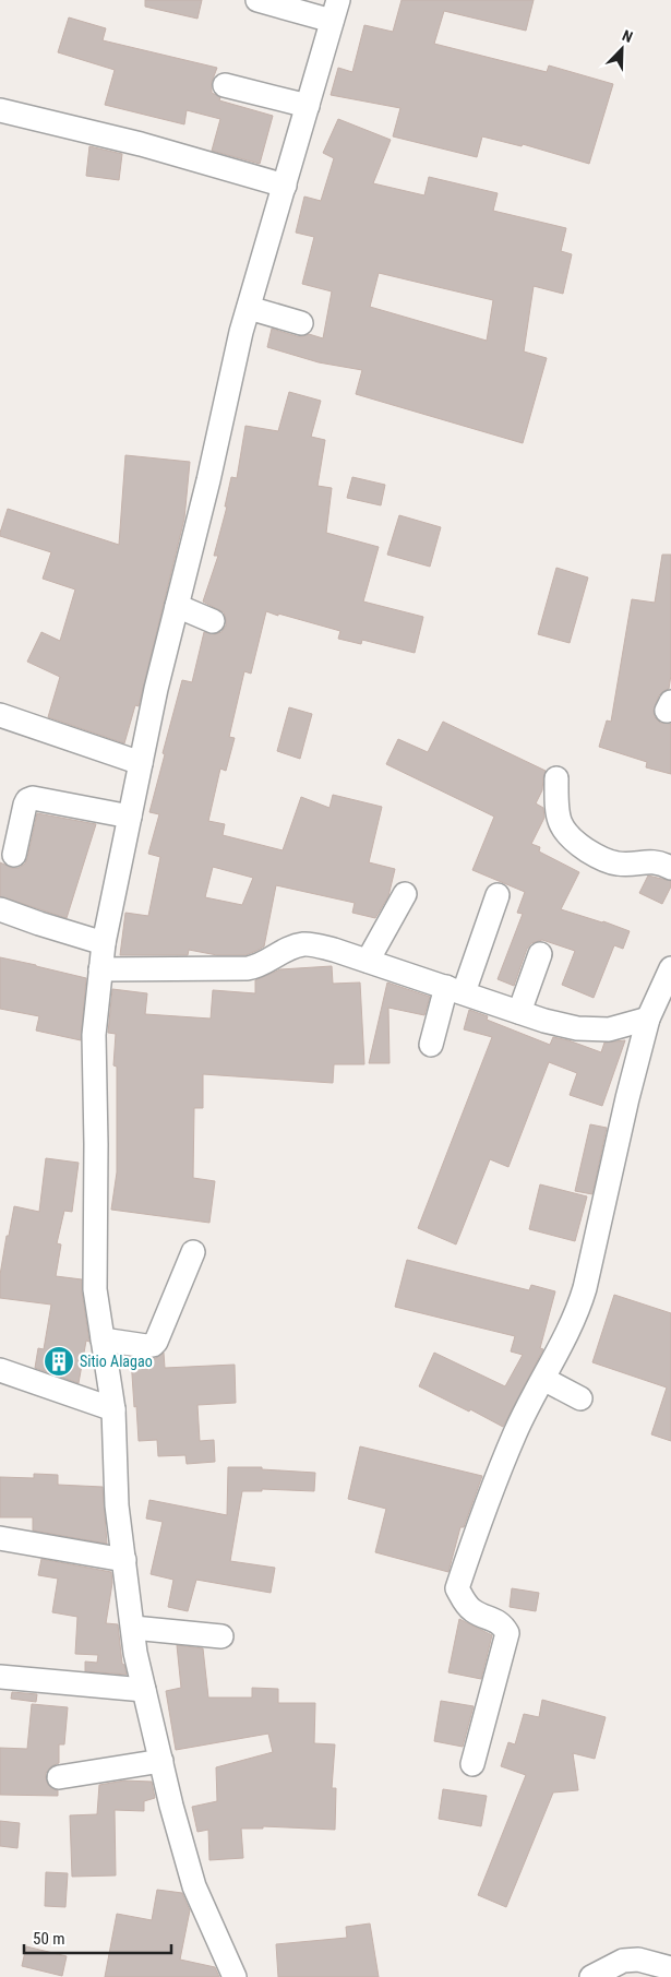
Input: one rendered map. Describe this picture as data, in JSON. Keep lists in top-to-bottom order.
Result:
{
  "places": {
    "building": ["Sitio Alagao"]
  },
  "scale_bar": "50 m",
  "north": "top right"
}
